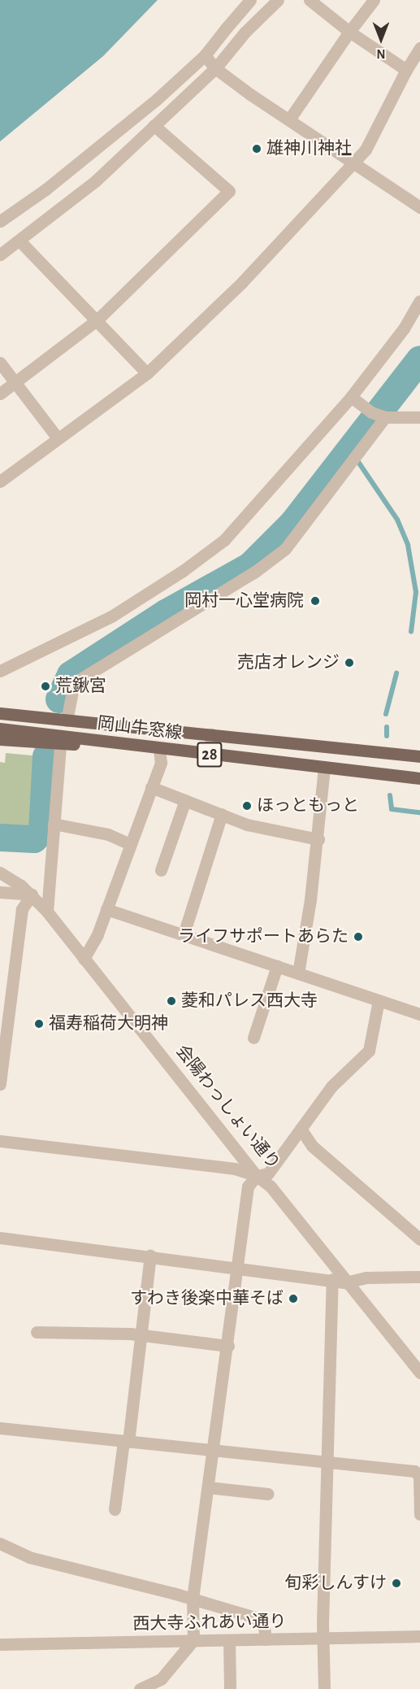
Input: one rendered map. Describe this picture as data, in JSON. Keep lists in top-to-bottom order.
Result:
{
  "streets": {
    "main road": ["岡山牛窓線", "28"],
    "street": ["会陽わっしょい通り", "西大寺ふれあい通り"]
  },
  "places": [
    "雄神川神社",
    "岡村一心堂病院",
    "売店オレンジ",
    "荒鍬宮",
    "ほっともっと",
    "ライフサポートあらた",
    "菱和パレス西大寺",
    "福寿稲荷大明神",
    "すわき後楽中華そば",
    "旬彩しんすけ"
  ],
  "north": "bottom"
}
